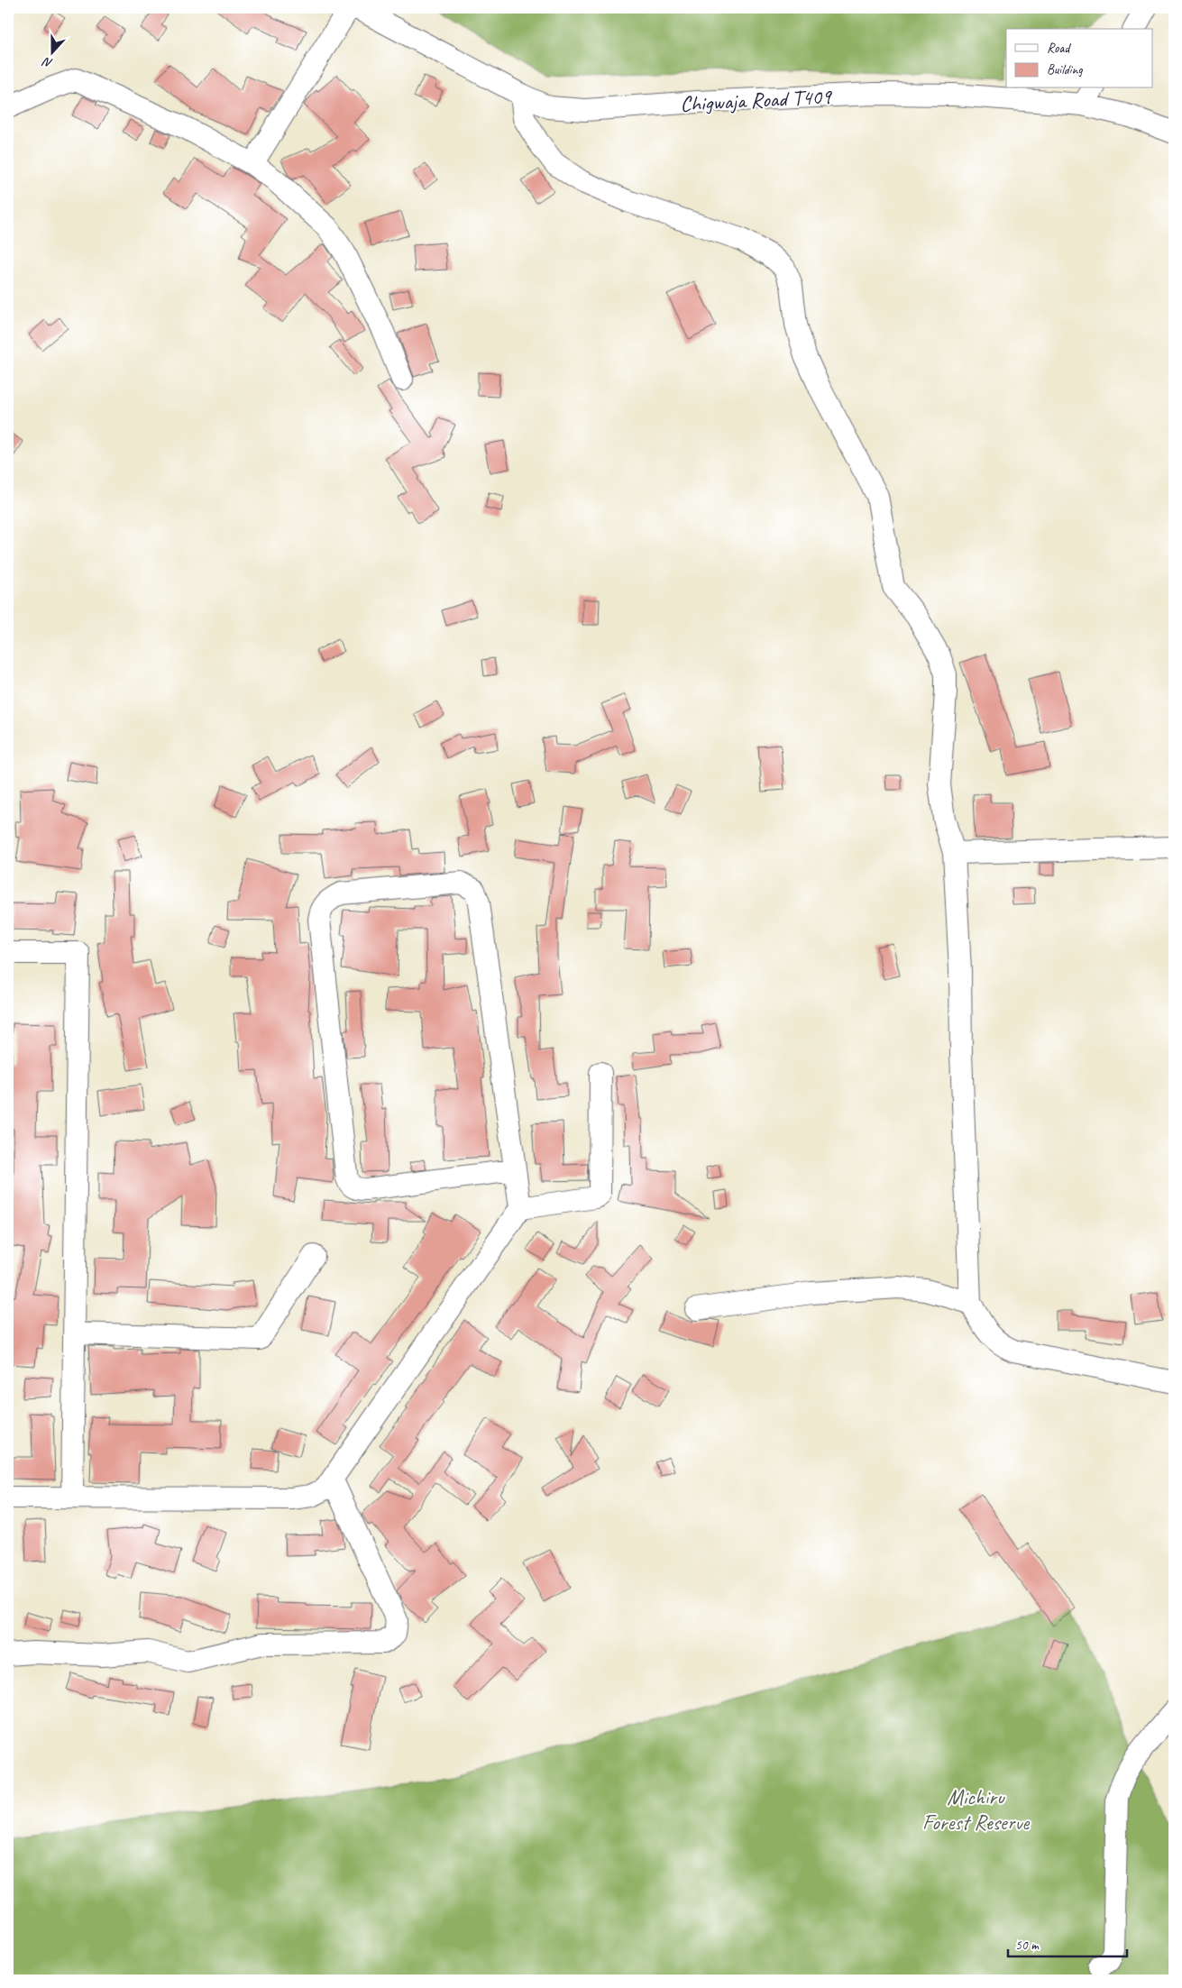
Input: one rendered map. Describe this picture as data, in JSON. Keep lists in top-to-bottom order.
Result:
{
  "streets": {
    "street": ["Chigwaja Road T409"]
  },
  "parks": ["Michiru Forest Reserve"],
  "legend": ["Road", "Building"],
  "scale_bar": "50 m",
  "north": "bottom"
}
